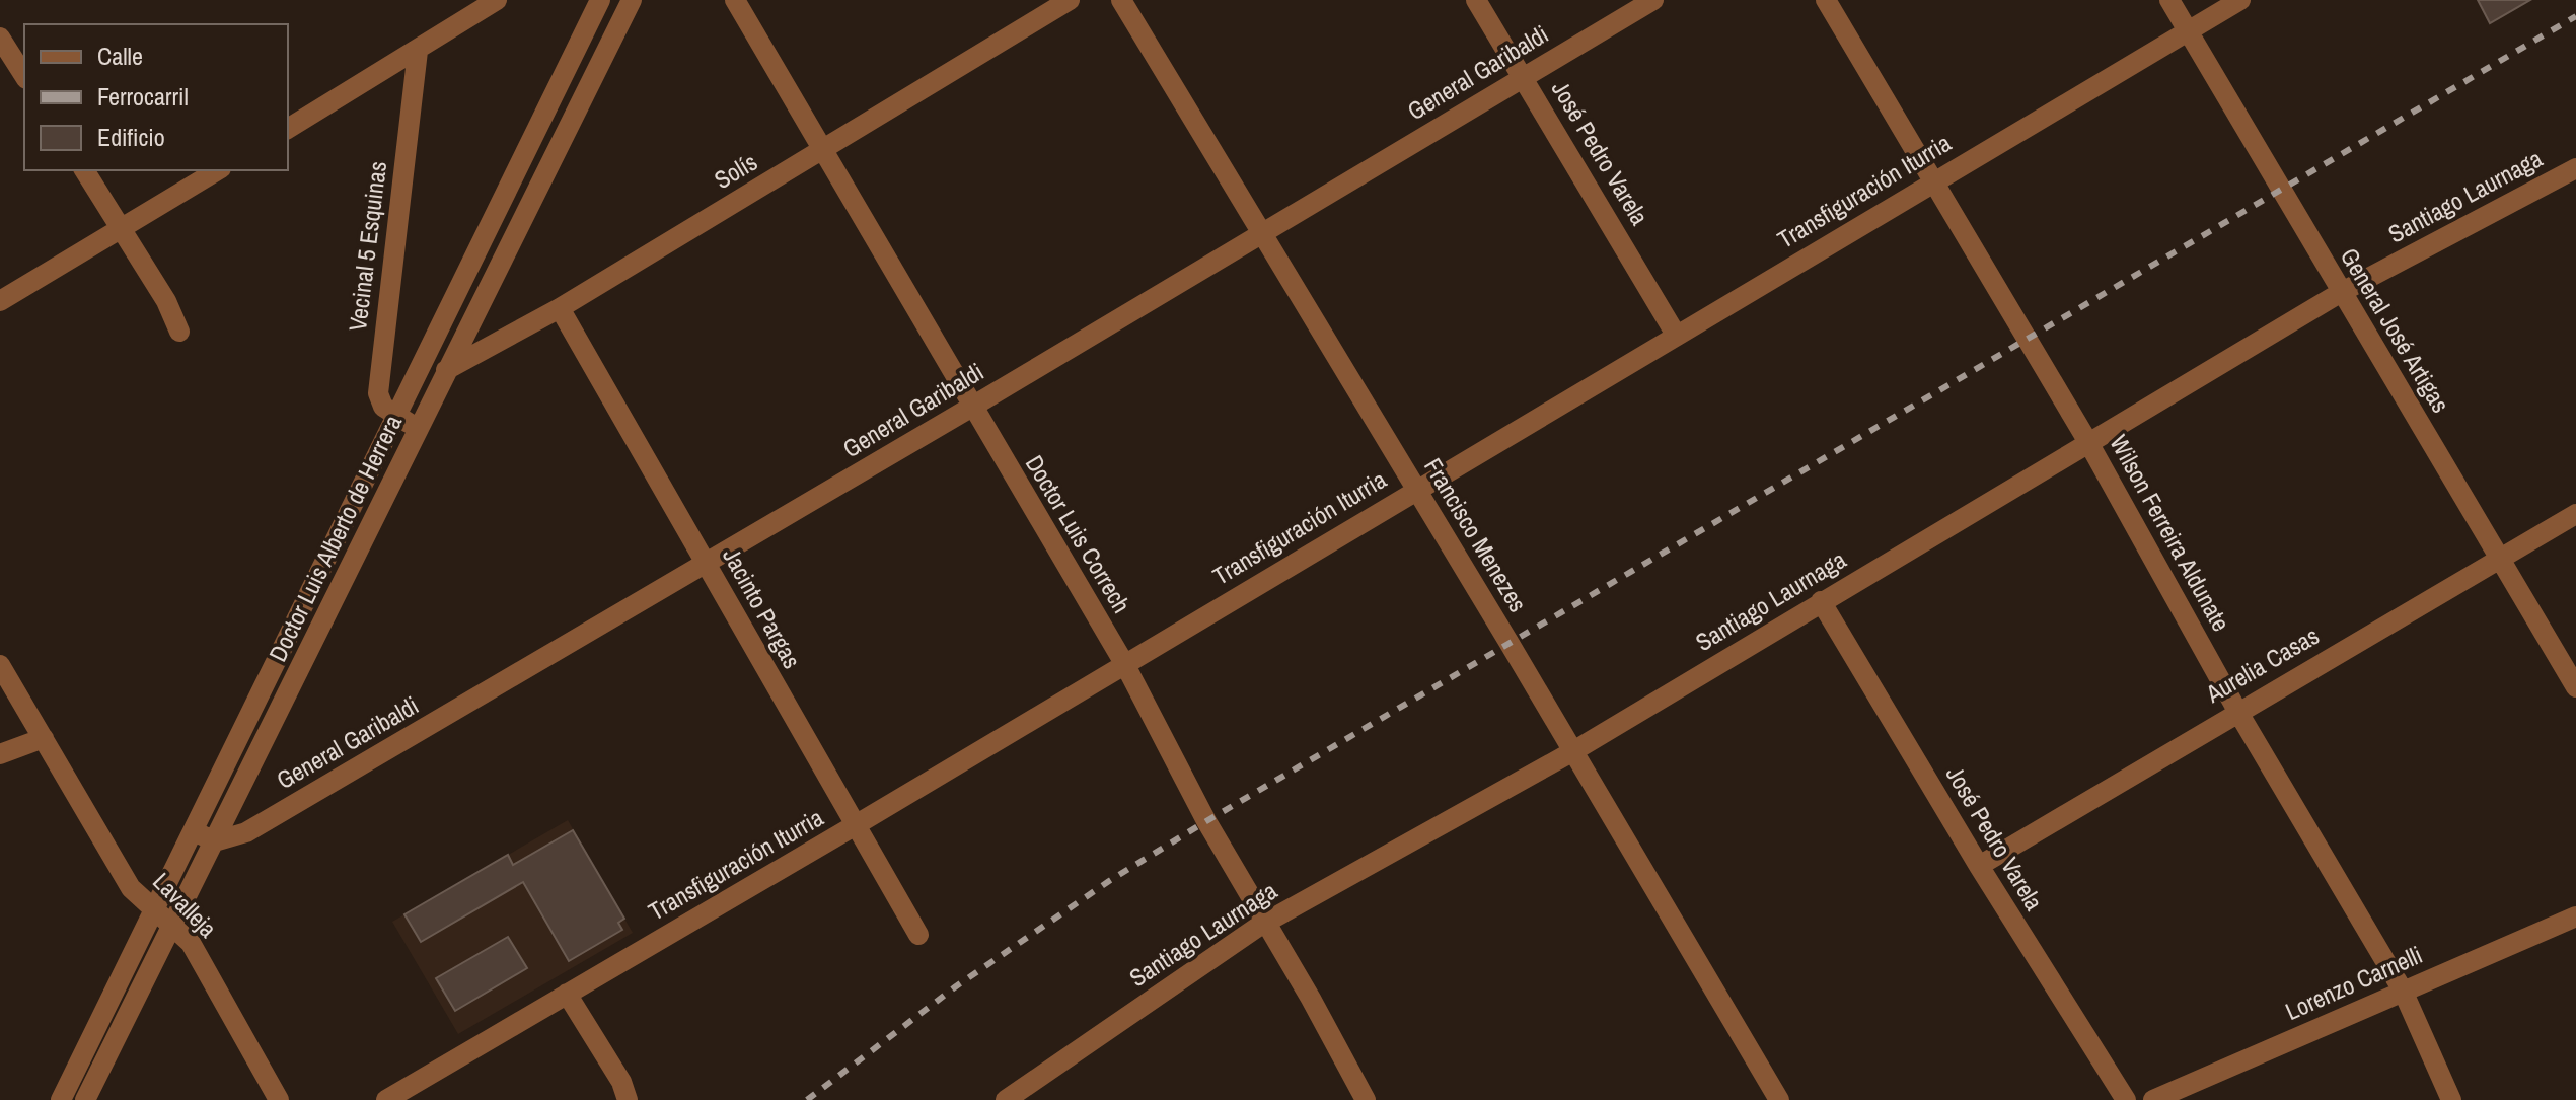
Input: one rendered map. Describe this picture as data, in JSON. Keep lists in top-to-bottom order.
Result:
{
  "streets": {
    "street": [
      "General Garibaldi",
      "José Pedro Varela",
      "Solís",
      "Transfiguración Iturria",
      "Santiago Laurnaga",
      "Vecinal 5 Esquinas",
      "General José Artigas",
      "Wilson Ferreira Aldunate",
      "Doctor Luis Correch",
      "Francisco Menezes",
      "Doctor Luis Alberto de Herrera",
      "Jacinto Pargas",
      "Aurelia Casas",
      "Lavalleja",
      "Lorenzo Carnelli"
    ]
  },
  "crossings": [
    ["General Garibaldi", "José Pedro Varela"],
    ["General Garibaldi", "Doctor Luis Correch"],
    ["General Garibaldi", "Francisco Menezes"],
    ["General Garibaldi", "Doctor Luis Alberto de Herrera"],
    ["General Garibaldi", "Jacinto Pargas"],
    ["José Pedro Varela", "Transfiguración Iturria"],
    ["José Pedro Varela", "Santiago Laurnaga"],
    ["José Pedro Varela", "Aurelia Casas"],
    ["Solís", "Doctor Luis Correch"],
    ["Solís", "Doctor Luis Alberto de Herrera"],
    ["Solís", "Jacinto Pargas"],
    ["Transfiguración Iturria", "General José Artigas"],
    ["Transfiguración Iturria", "Wilson Ferreira Aldunate"],
    ["Transfiguración Iturria", "Doctor Luis Correch"],
    ["Transfiguración Iturria", "Francisco Menezes"],
    ["Transfiguración Iturria", "Jacinto Pargas"],
    ["Santiago Laurnaga", "General José Artigas"],
    ["Santiago Laurnaga", "Wilson Ferreira Aldunate"],
    ["Santiago Laurnaga", "Doctor Luis Correch"],
    ["Santiago Laurnaga", "Francisco Menezes"],
    ["Vecinal 5 Esquinas", "Doctor Luis Alberto de Herrera"],
    ["General José Artigas", "Aurelia Casas"],
    ["Wilson Ferreira Aldunate", "Aurelia Casas"],
    ["Wilson Ferreira Aldunate", "Lorenzo Carnelli"],
    ["Doctor Luis Alberto de Herrera", "Lavalleja"]
  ],
  "legend": ["Calle", "Ferrocarril", "Edificio"]
}
